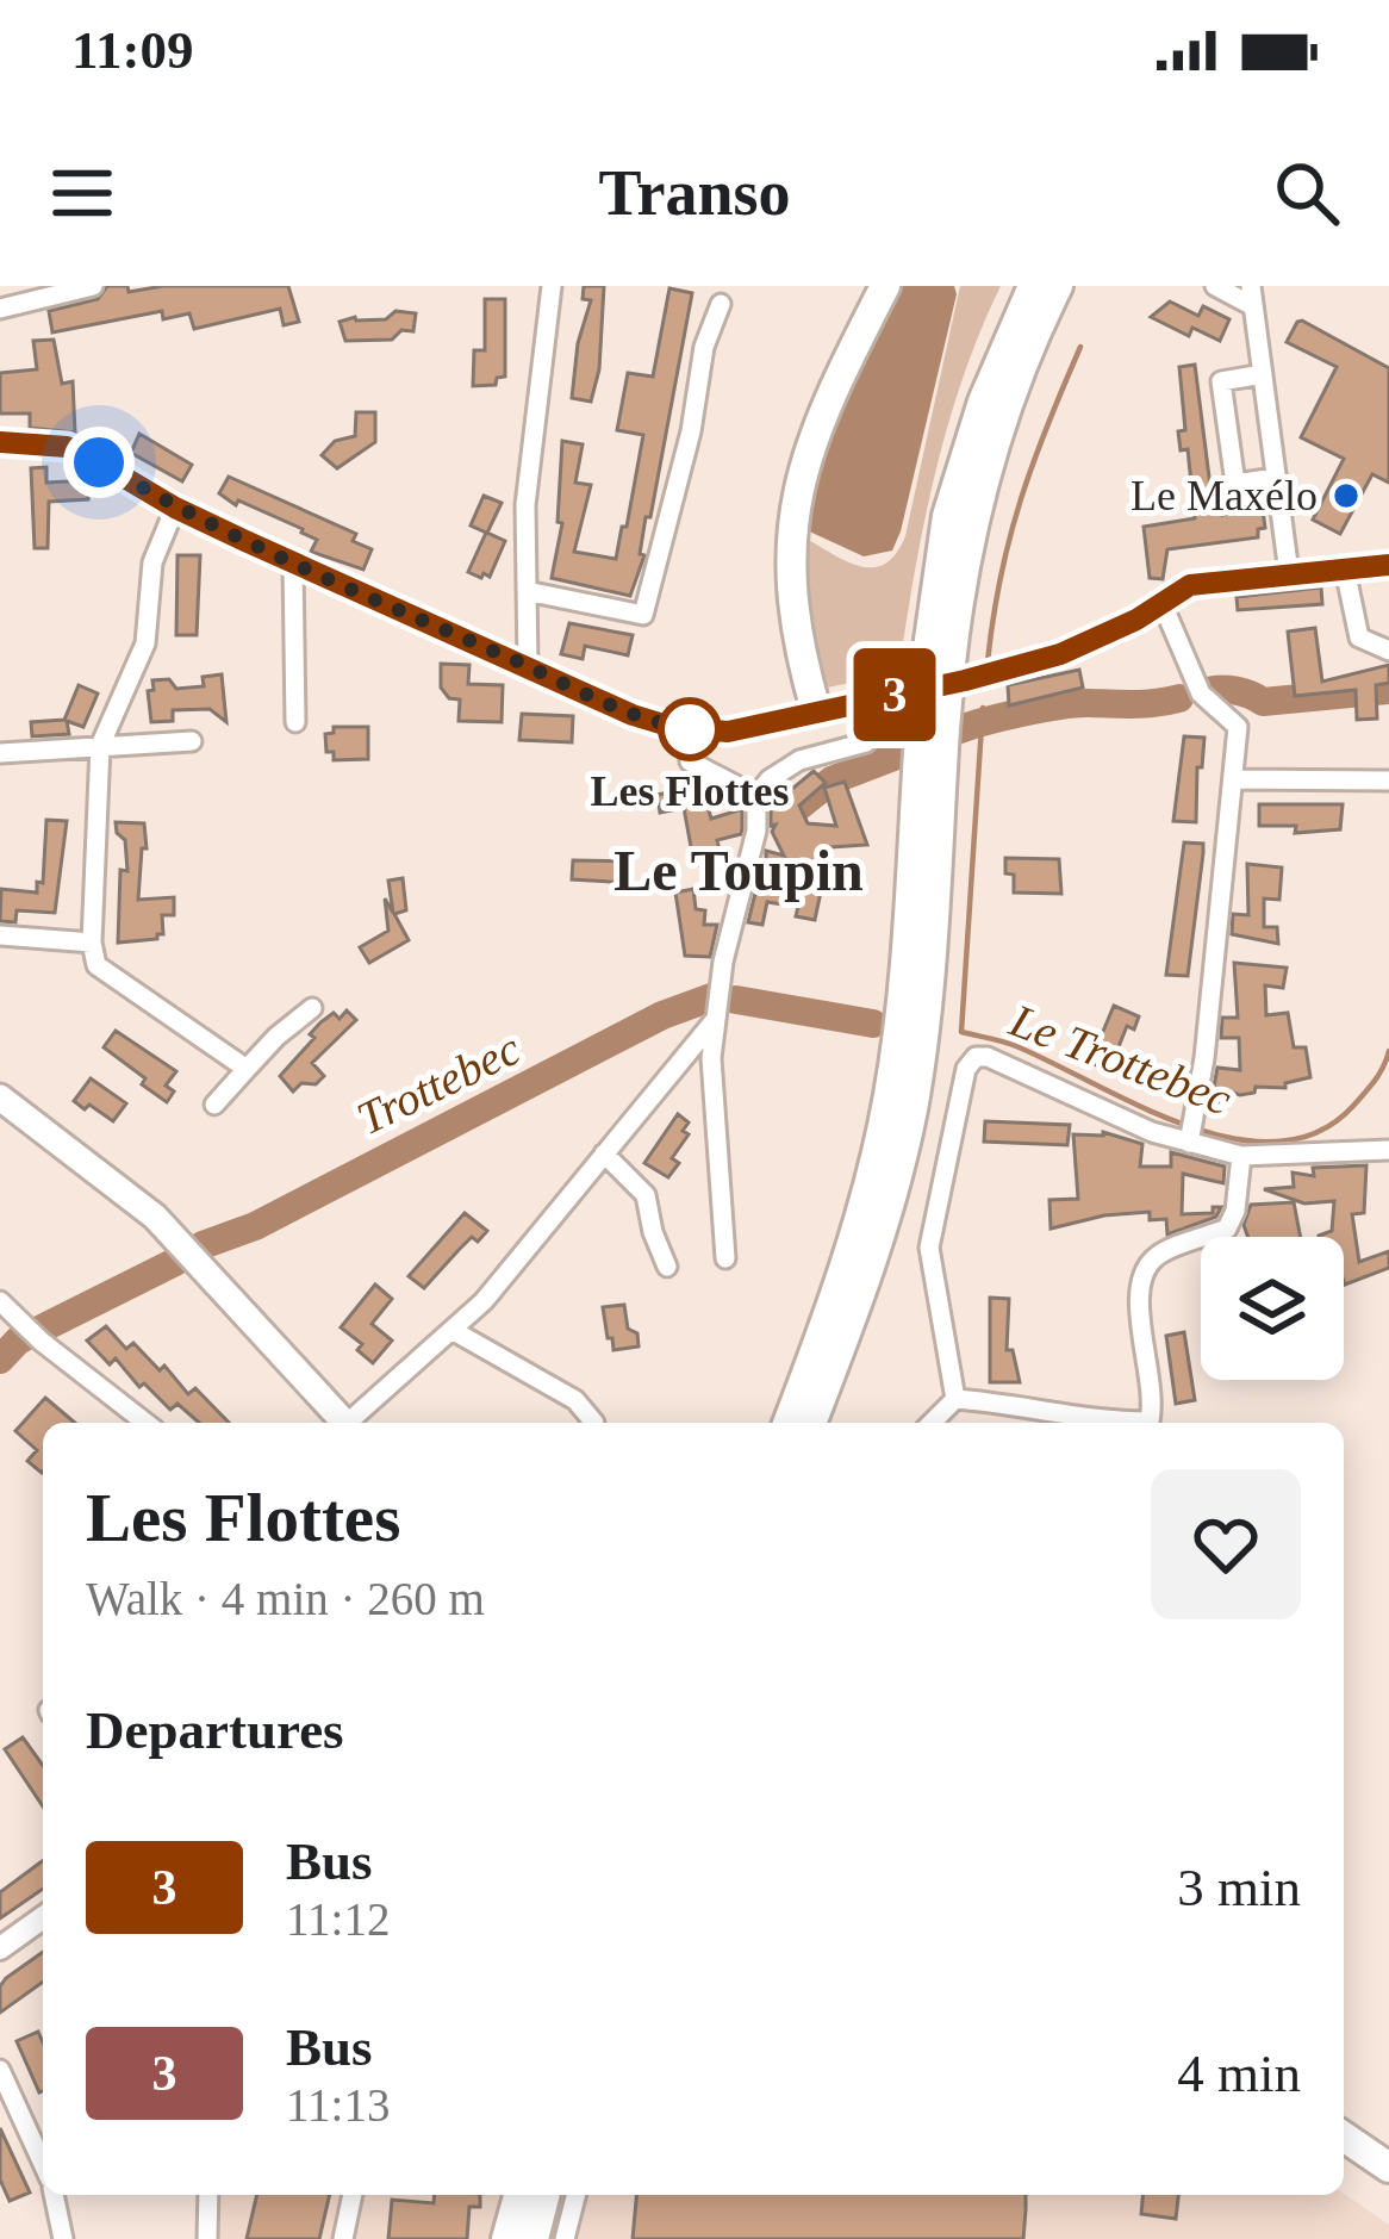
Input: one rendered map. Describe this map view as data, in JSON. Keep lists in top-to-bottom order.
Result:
{
  "districts": ["Le Toupin"],
  "water": ["Le Trottebec", "Trottebec"],
  "places": ["Le Maxélo", "Les Flottes"],
  "lines": ["bus line 3"],
  "page": {
    "status": "11:09",
    "header": "Transo",
    "on_map": "3",
    "heading": [
      ["Les Flottes", "Walk · 4 min · 260 m"],
      "Departures"
    ],
    "list": [
      {
        "mark": "3",
        "name": "Bus",
        "note": "11:12",
        "value": "3 min"
      },
      {
        "mark": "3",
        "name": "Bus",
        "note": "11:13",
        "value": "4 min"
      }
    ]
  }
}
